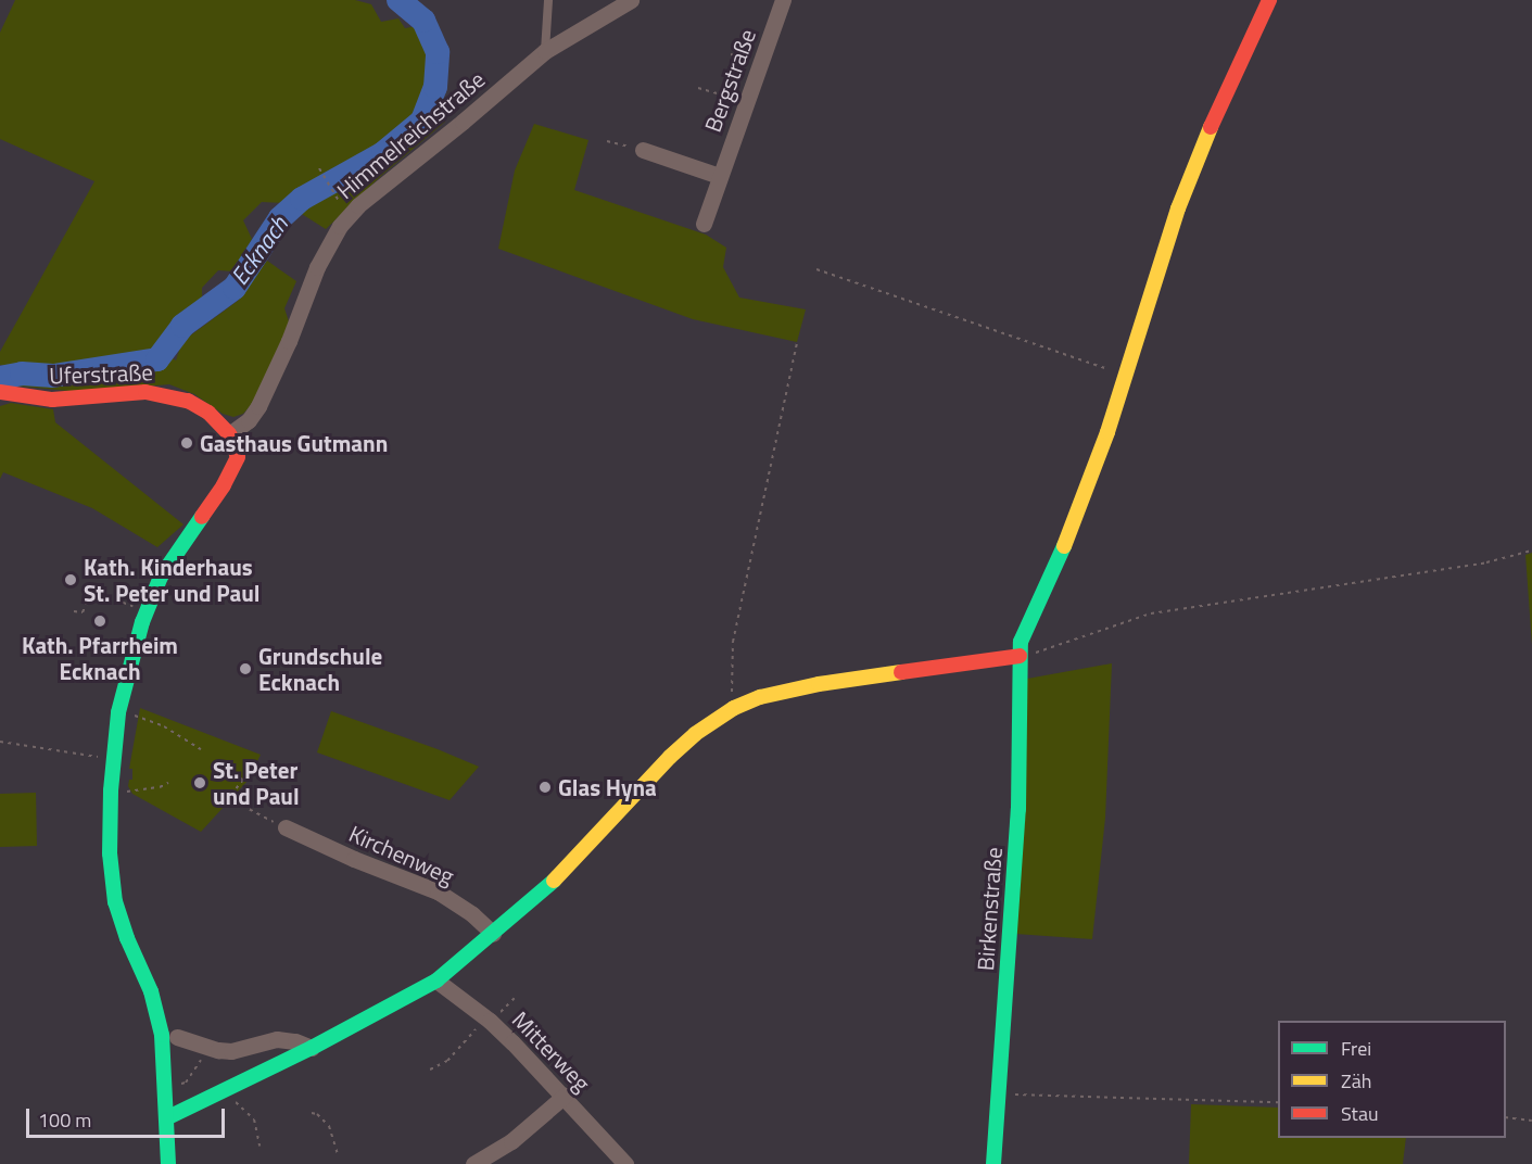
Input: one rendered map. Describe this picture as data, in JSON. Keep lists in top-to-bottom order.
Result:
{
  "streets": {
    "street": [
      "Bergstraße",
      "Himmelreichstraße",
      "Uferstraße",
      "Kirchenweg",
      "Birkenstraße",
      "Mitterweg"
    ]
  },
  "crossings": [
    ["Himmelreichstraße", "Uferstraße"]
  ],
  "water": ["Ecknach"],
  "places": [
    "Gasthaus Gutmann",
    "Kath. Kinderhaus St. Peter und Paul",
    "Kath. Pfarrheim Ecknach",
    "Grundschule Ecknach",
    "St. Peter und Paul",
    "Glas Hyna"
  ],
  "legend": ["Frei", "Zäh", "Stau"],
  "scale_bar": "100 m"
}
